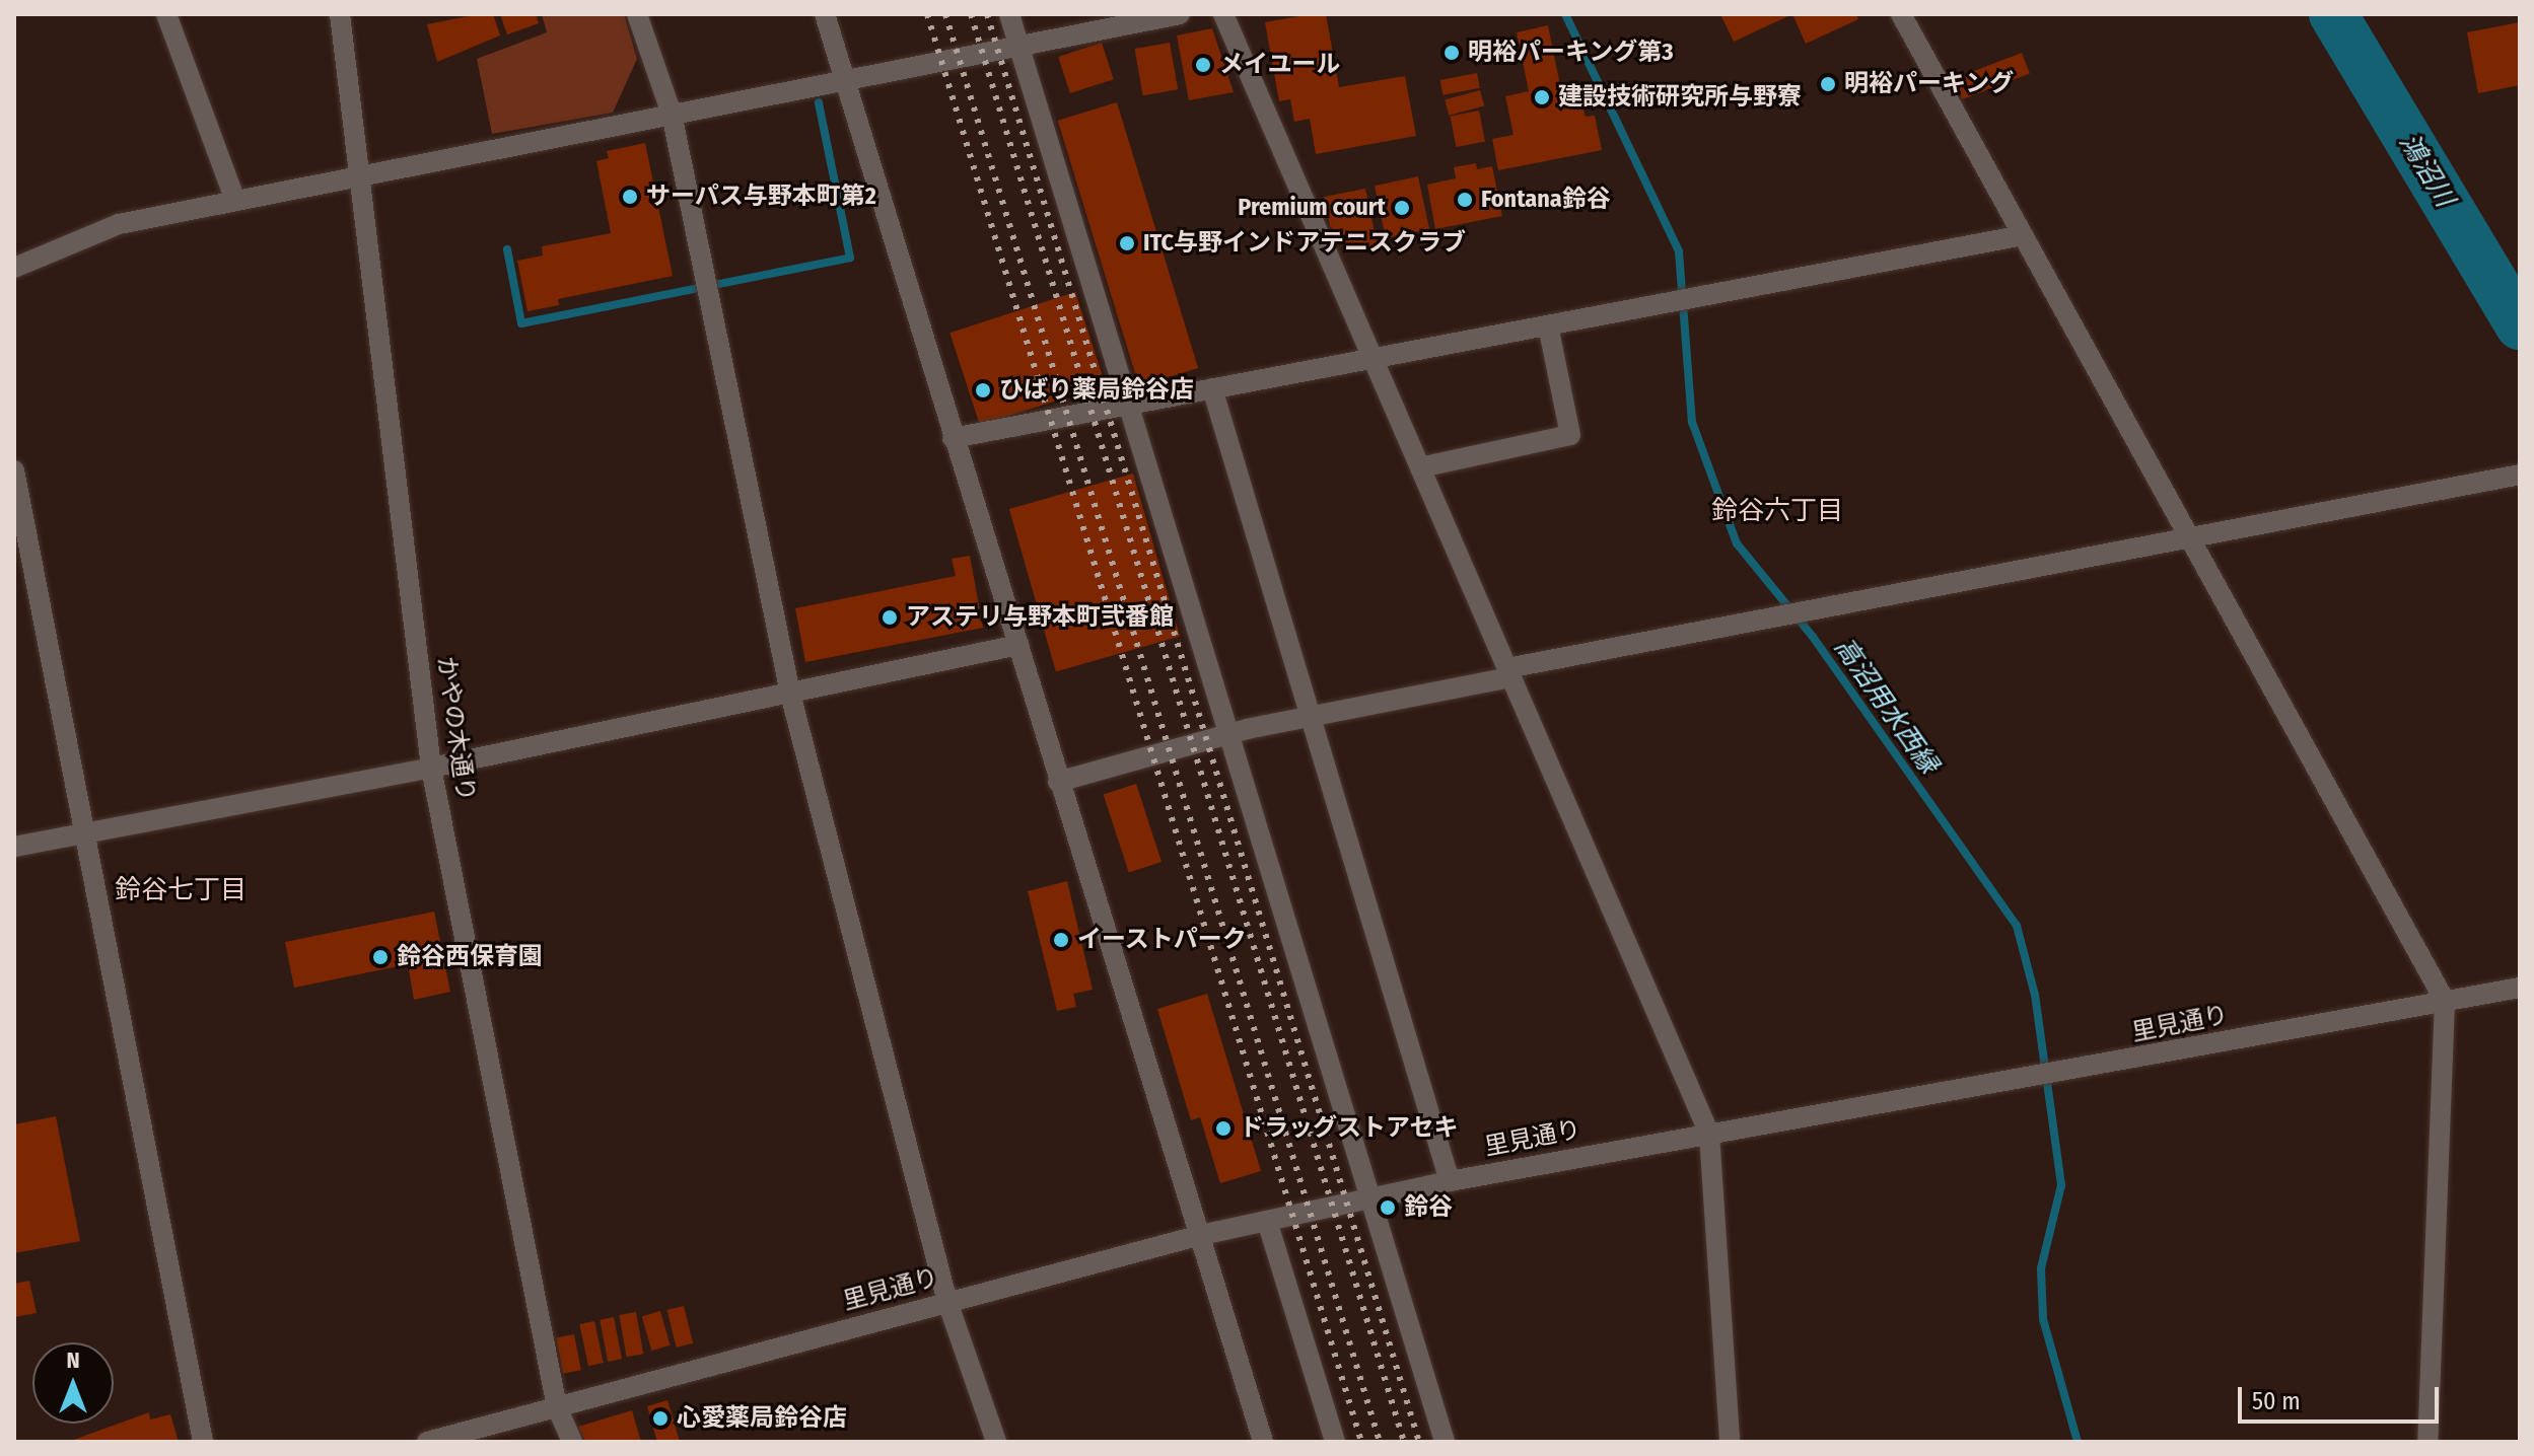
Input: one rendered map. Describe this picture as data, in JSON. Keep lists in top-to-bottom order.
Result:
{
  "streets": {
    "street": ["かやの木通り", "里見通り"]
  },
  "crossings": [
    ["かやの木通り", "里見通り"]
  ],
  "districts": ["鈴谷六丁目", "鈴谷七丁目"],
  "water": ["鴻沼川", "高沼用水西縁"],
  "places": [
    "明裕パーキング第3",
    "メイユール",
    "明裕パーキング",
    "建設技術研究所与野寮",
    "サーパス与野本町第2",
    "Fontana鈴谷",
    "Premium court",
    "ITC与野インドアテニスクラブ",
    "ひばり薬局鈴谷店",
    "アステリ与野本町弐番館",
    "イーストパーク",
    "鈴谷西保育園",
    "ドラッグストアセキ",
    "鈴谷",
    "心愛薬局鈴谷店"
  ],
  "scale_bar": "50 m",
  "north": "top"
}
